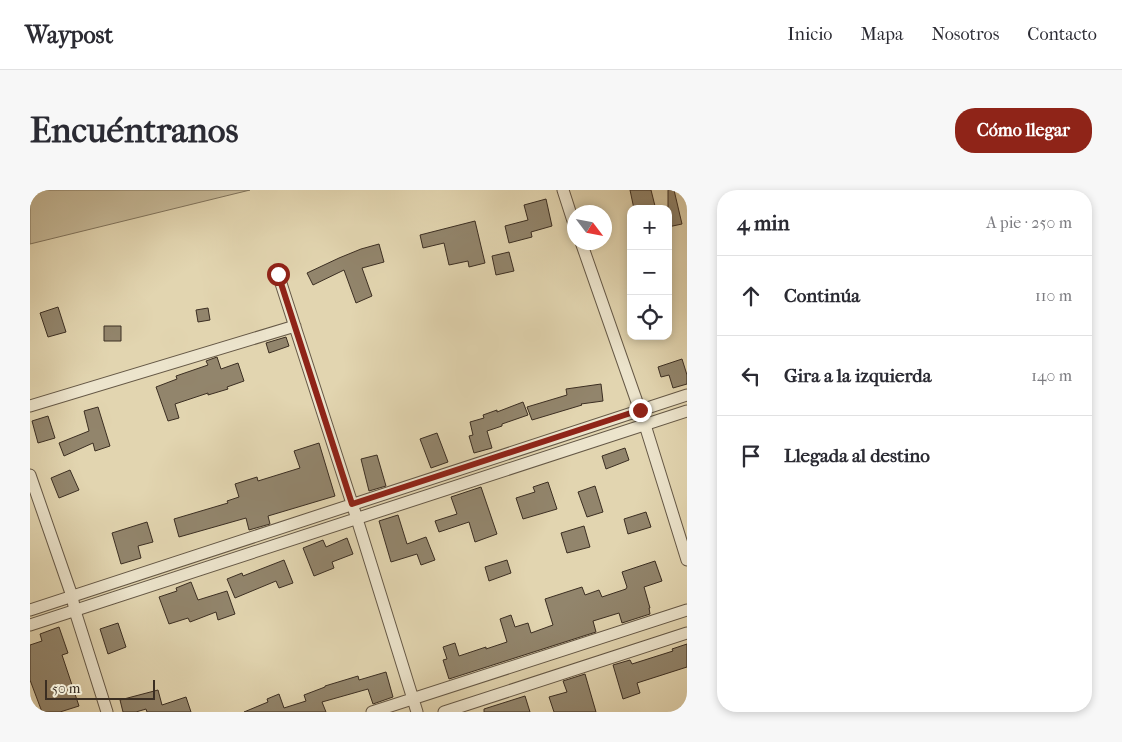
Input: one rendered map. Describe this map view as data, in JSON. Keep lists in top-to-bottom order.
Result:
{
  "scale_bar": "50 m",
  "north": "bottom right",
  "page": {
    "header": "Waypost",
    "nav": [
      "Inicio",
      "Mapa",
      "Nosotros",
      "Contacto"
    ],
    "buttons": "Cómo llegar",
    "title": "Encuéntranos",
    "heading": ["4 min", "A pie · 250 m"],
    "map_buttons": ["+", "−"],
    "list": [
      ["Continúa", "110 m"],
      ["Gira a la izquierda", "140 m"],
      "Llegada al destino"
    ],
    "scale": "50 m"
  }
}
